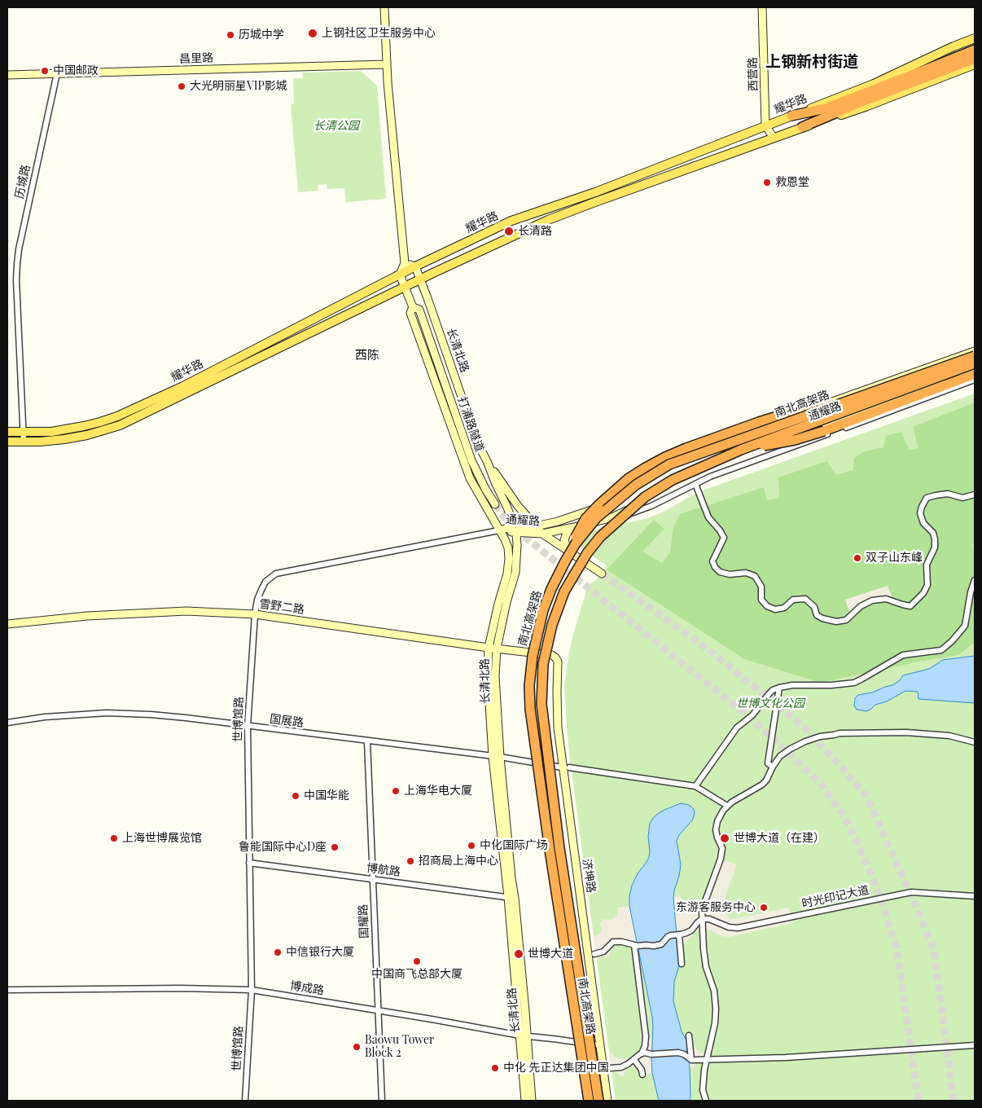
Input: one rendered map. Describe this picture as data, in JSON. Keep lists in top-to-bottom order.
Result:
{
  "streets": {
    "highway": ["南北高架路"],
    "main road": ["耀华路"],
    "street": [
      "昌里路",
      "西营路",
      "历城路",
      "长清北路",
      "通耀路",
      "打浦路隧道",
      "雪野二路",
      "世博馆路",
      "国展路",
      "博航路",
      "济坤路",
      "时光印记大道",
      "国耀路",
      "博成路"
    ]
  },
  "crossings": [
    ["昌里路", "历城路"],
    ["西营路", "耀华路"],
    ["耀华路", "历城路"],
    ["耀华路", "长清北路"],
    ["长清北路", "通耀路"],
    ["长清北路", "打浦路隧道"],
    ["长清北路", "雪野二路"],
    ["长清北路", "世博馆路"],
    ["长清北路", "国展路"],
    ["长清北路", "博航路"],
    ["长清北路", "博成路"],
    ["通耀路", "世博馆路"],
    ["雪野二路", "世博馆路"],
    ["雪野二路", "济坤路"],
    ["世博馆路", "国展路"],
    ["世博馆路", "博航路"],
    ["世博馆路", "博成路"],
    ["国展路", "济坤路"],
    ["国展路", "国耀路"],
    ["博航路", "国耀路"],
    ["济坤路", "博成路"],
    ["国耀路", "博成路"]
  ],
  "districts": ["上钢新村街道", "西陈"],
  "parks": ["长清公园", "世博文化公园"],
  "places": [
    "上钢社区卫生服务中心",
    "历城中学",
    "中国邮政",
    "大光明丽星VIP影城",
    "救恩堂",
    "长清路",
    "双子山东峰",
    "上海华电大厦",
    "中国华能",
    "上海世博展览馆",
    "世博大道（在建）",
    "中化国际广场",
    "鲁能国际中心D座",
    "招商局上海中心",
    "东游客服务中心",
    "中信银行大厦",
    "世博大道",
    "中国商飞总部大厦",
    "Baowu Tower Block 2",
    "中化 先正达集团中国"
  ]
}
